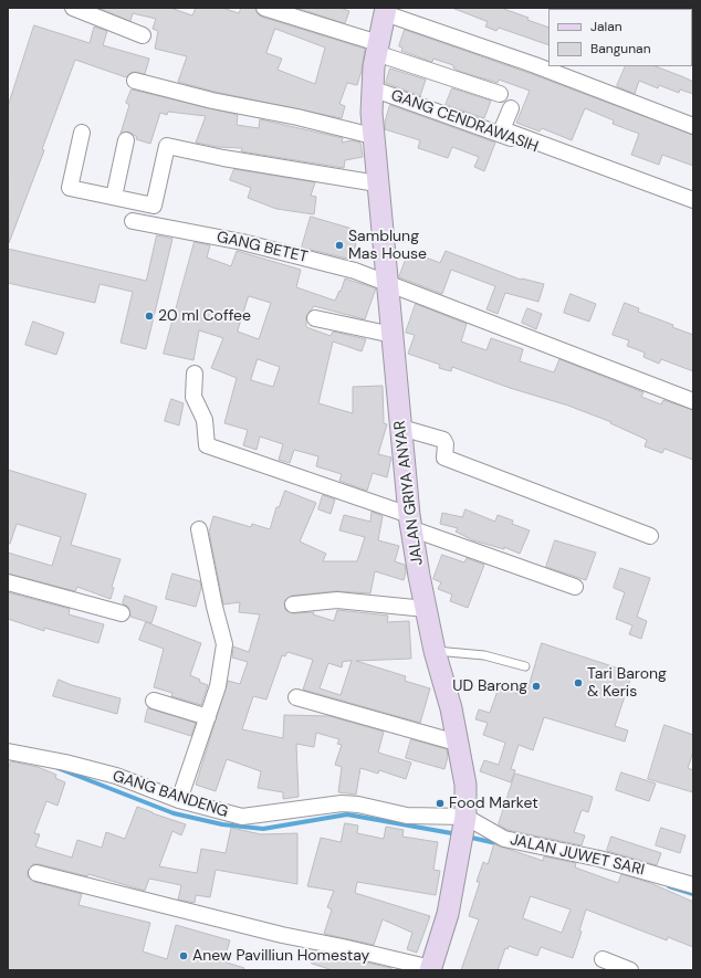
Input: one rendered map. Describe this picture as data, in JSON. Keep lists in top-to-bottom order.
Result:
{
  "streets": {
    "street": [
      "GANG CENDRAWASIH",
      "GANG BETET",
      "JALAN GRIYA ANYAR",
      "GANG BANDENG",
      "JALAN JUWET SARI"
    ]
  },
  "crossings": [
    ["GANG CENDRAWASIH", "JALAN GRIYA ANYAR"],
    ["GANG BETET", "JALAN GRIYA ANYAR"],
    ["JALAN GRIYA ANYAR", "GANG BANDENG"],
    ["JALAN GRIYA ANYAR", "JALAN JUWET SARI"],
    ["GANG BANDENG", "JALAN JUWET SARI"]
  ],
  "places": [
    "Samblung Mas House",
    "20 ml Coffee",
    "Tari Barong & Keris",
    "UD Barong",
    "Food Market",
    "Anew Pavilliun Homestay"
  ],
  "legend": ["Jalan", "Bangunan"]
}
